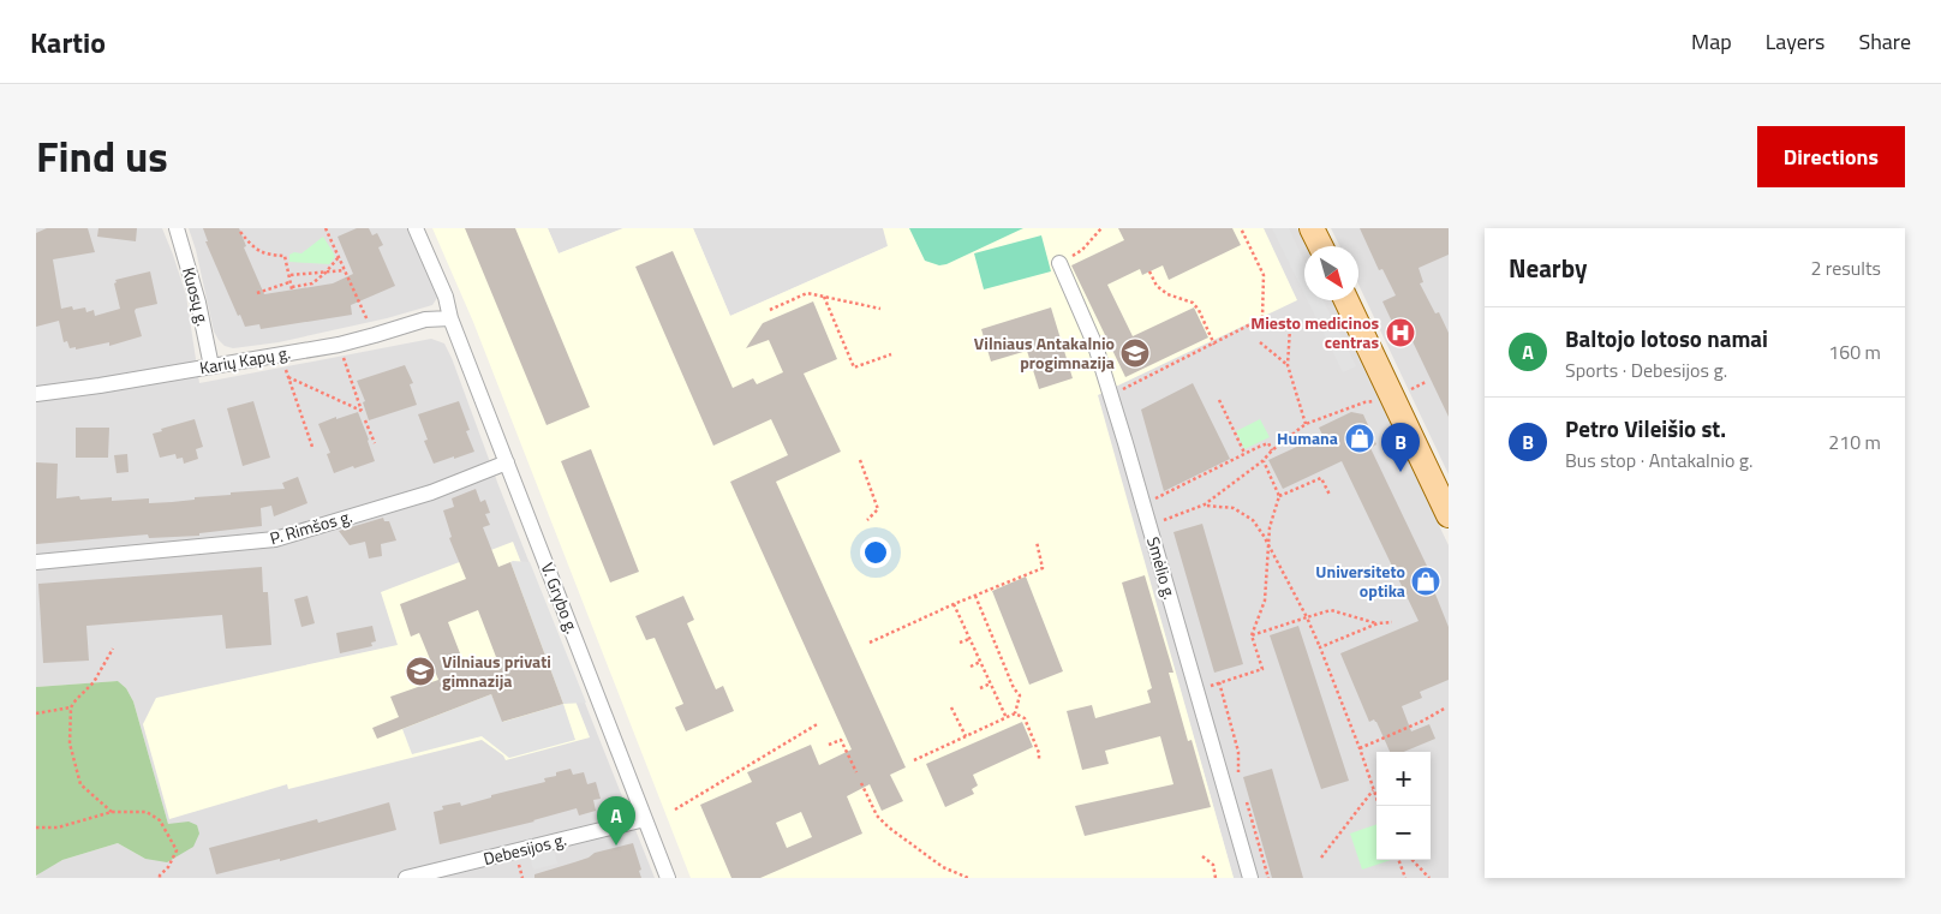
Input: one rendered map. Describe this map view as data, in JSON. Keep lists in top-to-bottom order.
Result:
{
  "streets": {
    "street": [
      "Kuosų g.",
      "Karių Kapų g.",
      "P. Rimšos g.",
      "Smėlio g.",
      "V. Grybo g.",
      "Debesijos g."
    ]
  },
  "crossings": [
    ["Kuosų g.", "Karių Kapų g."],
    ["Karių Kapų g.", "V. Grybo g."],
    ["P. Rimšos g.", "V. Grybo g."],
    ["V. Grybo g.", "Debesijos g."]
  ],
  "places": {
    "hospital": ["Miesto medicinos centras"],
    "school or university": ["Vilniaus Antakalnio progimnazija", "Vilniaus privati gimnazija"],
    "shop": ["Humana", "Universiteto optika"]
  },
  "north": "bottom right",
  "page": {
    "header": "Kartio",
    "nav": ["Map", "Layers", "Share"],
    "title": "Find us",
    "buttons": "Directions",
    "heading": ["Nearby", "2 results"],
    "list": [
      {
        "mark": "A",
        "name": "Baltojo lotoso namai",
        "note": "Sports · Debesijos g.",
        "value": "160 m"
      },
      {
        "mark": "B",
        "name": "Petro Vileišio st.",
        "note": "Bus stop · Antakalnio g.",
        "value": "210 m"
      }
    ],
    "pins": ["B", "A"],
    "map_buttons": ["+", "−"]
  }
}
